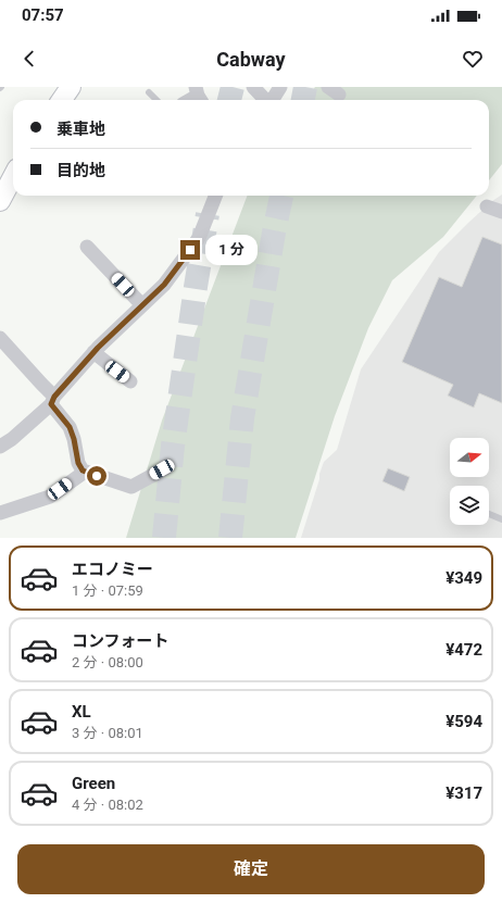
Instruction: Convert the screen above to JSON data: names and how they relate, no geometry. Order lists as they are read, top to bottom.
{
  "north": "right",
  "page": {
    "status": "07:57",
    "header": "Cabway",
    "banner": ["乗車地", "目的地"],
    "bubble": "1 分",
    "list": [
      {
        "name": "エコノミー",
        "note": "1 分 · 07:59",
        "value": "¥349"
      },
      {
        "name": "コンフォート",
        "note": "2 分 · 08:00",
        "value": "¥472"
      },
      {
        "name": "XL",
        "note": "3 分 · 08:01",
        "value": "¥594"
      },
      {
        "name": "Green",
        "note": "4 分 · 08:02",
        "value": "¥317"
      }
    ],
    "buttons": "確定"
  }
}
